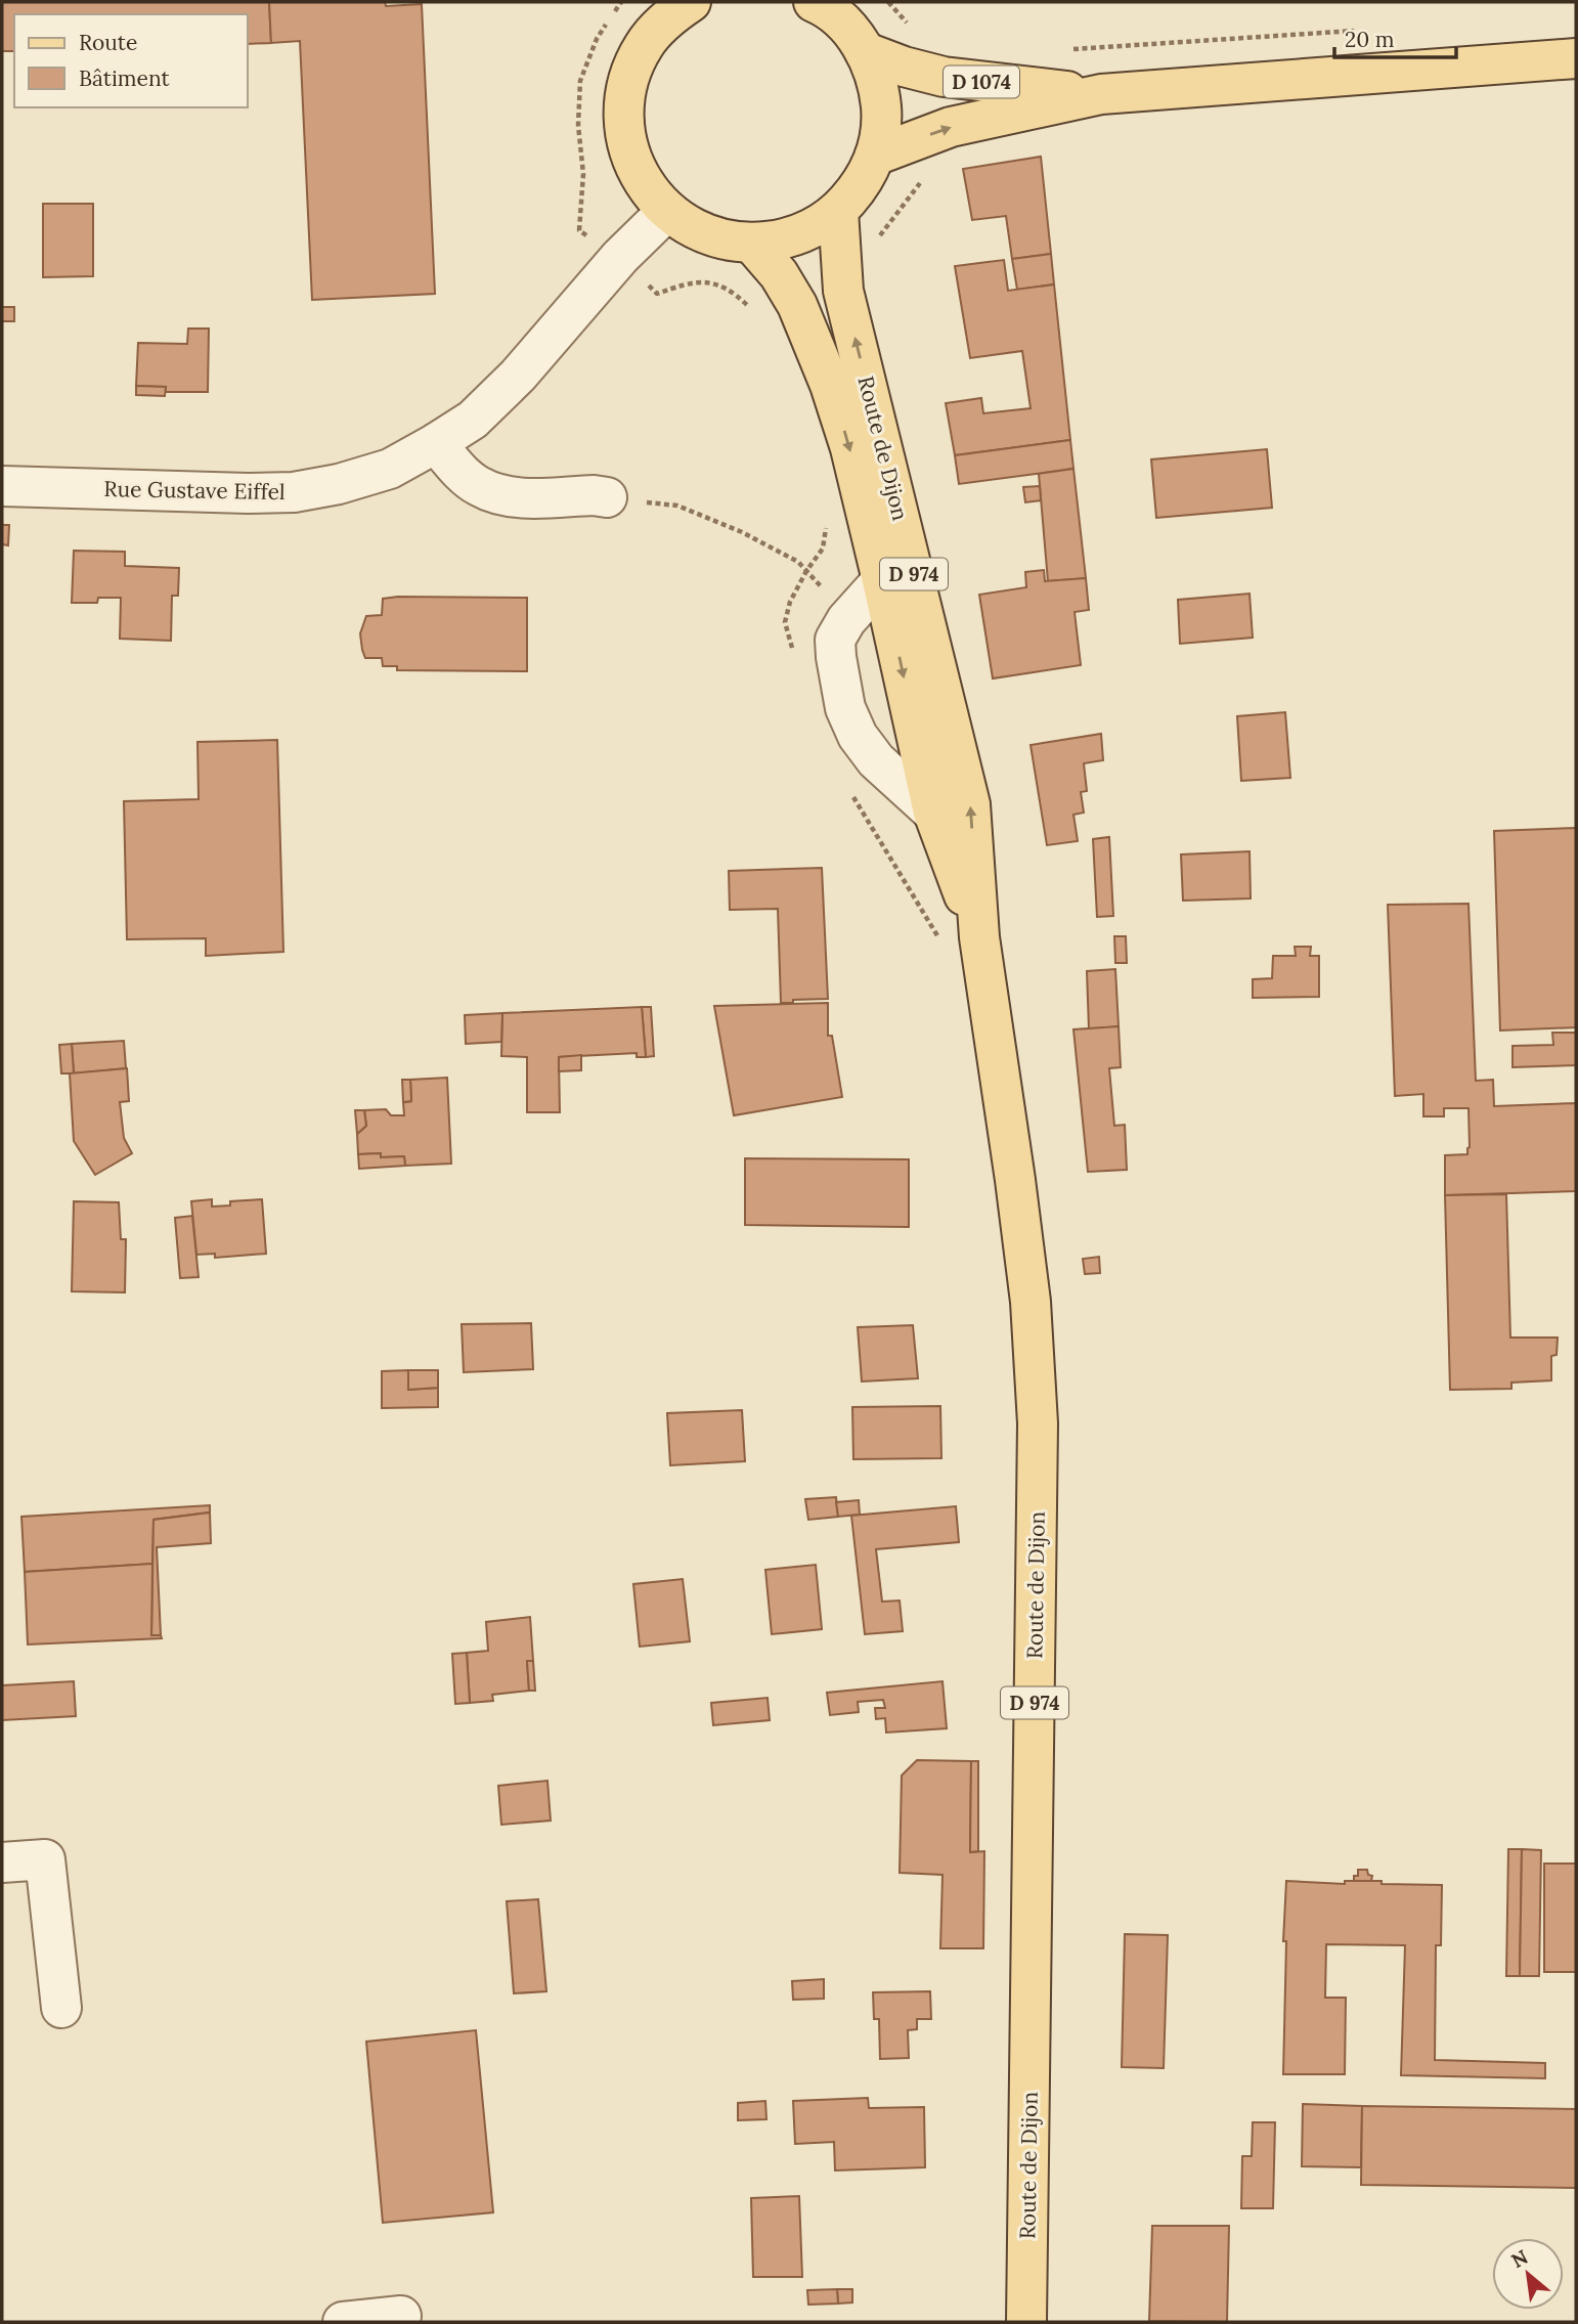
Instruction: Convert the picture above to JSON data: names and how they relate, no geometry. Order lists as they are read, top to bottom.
{
  "streets": {
    "main road": ["D 1074", "Route de Dijon", "D 974"],
    "street": ["Rue Gustave Eiffel"]
  },
  "legend": ["Route", "Bâtiment"],
  "scale_bar": "20 m",
  "north": "top left"
}
